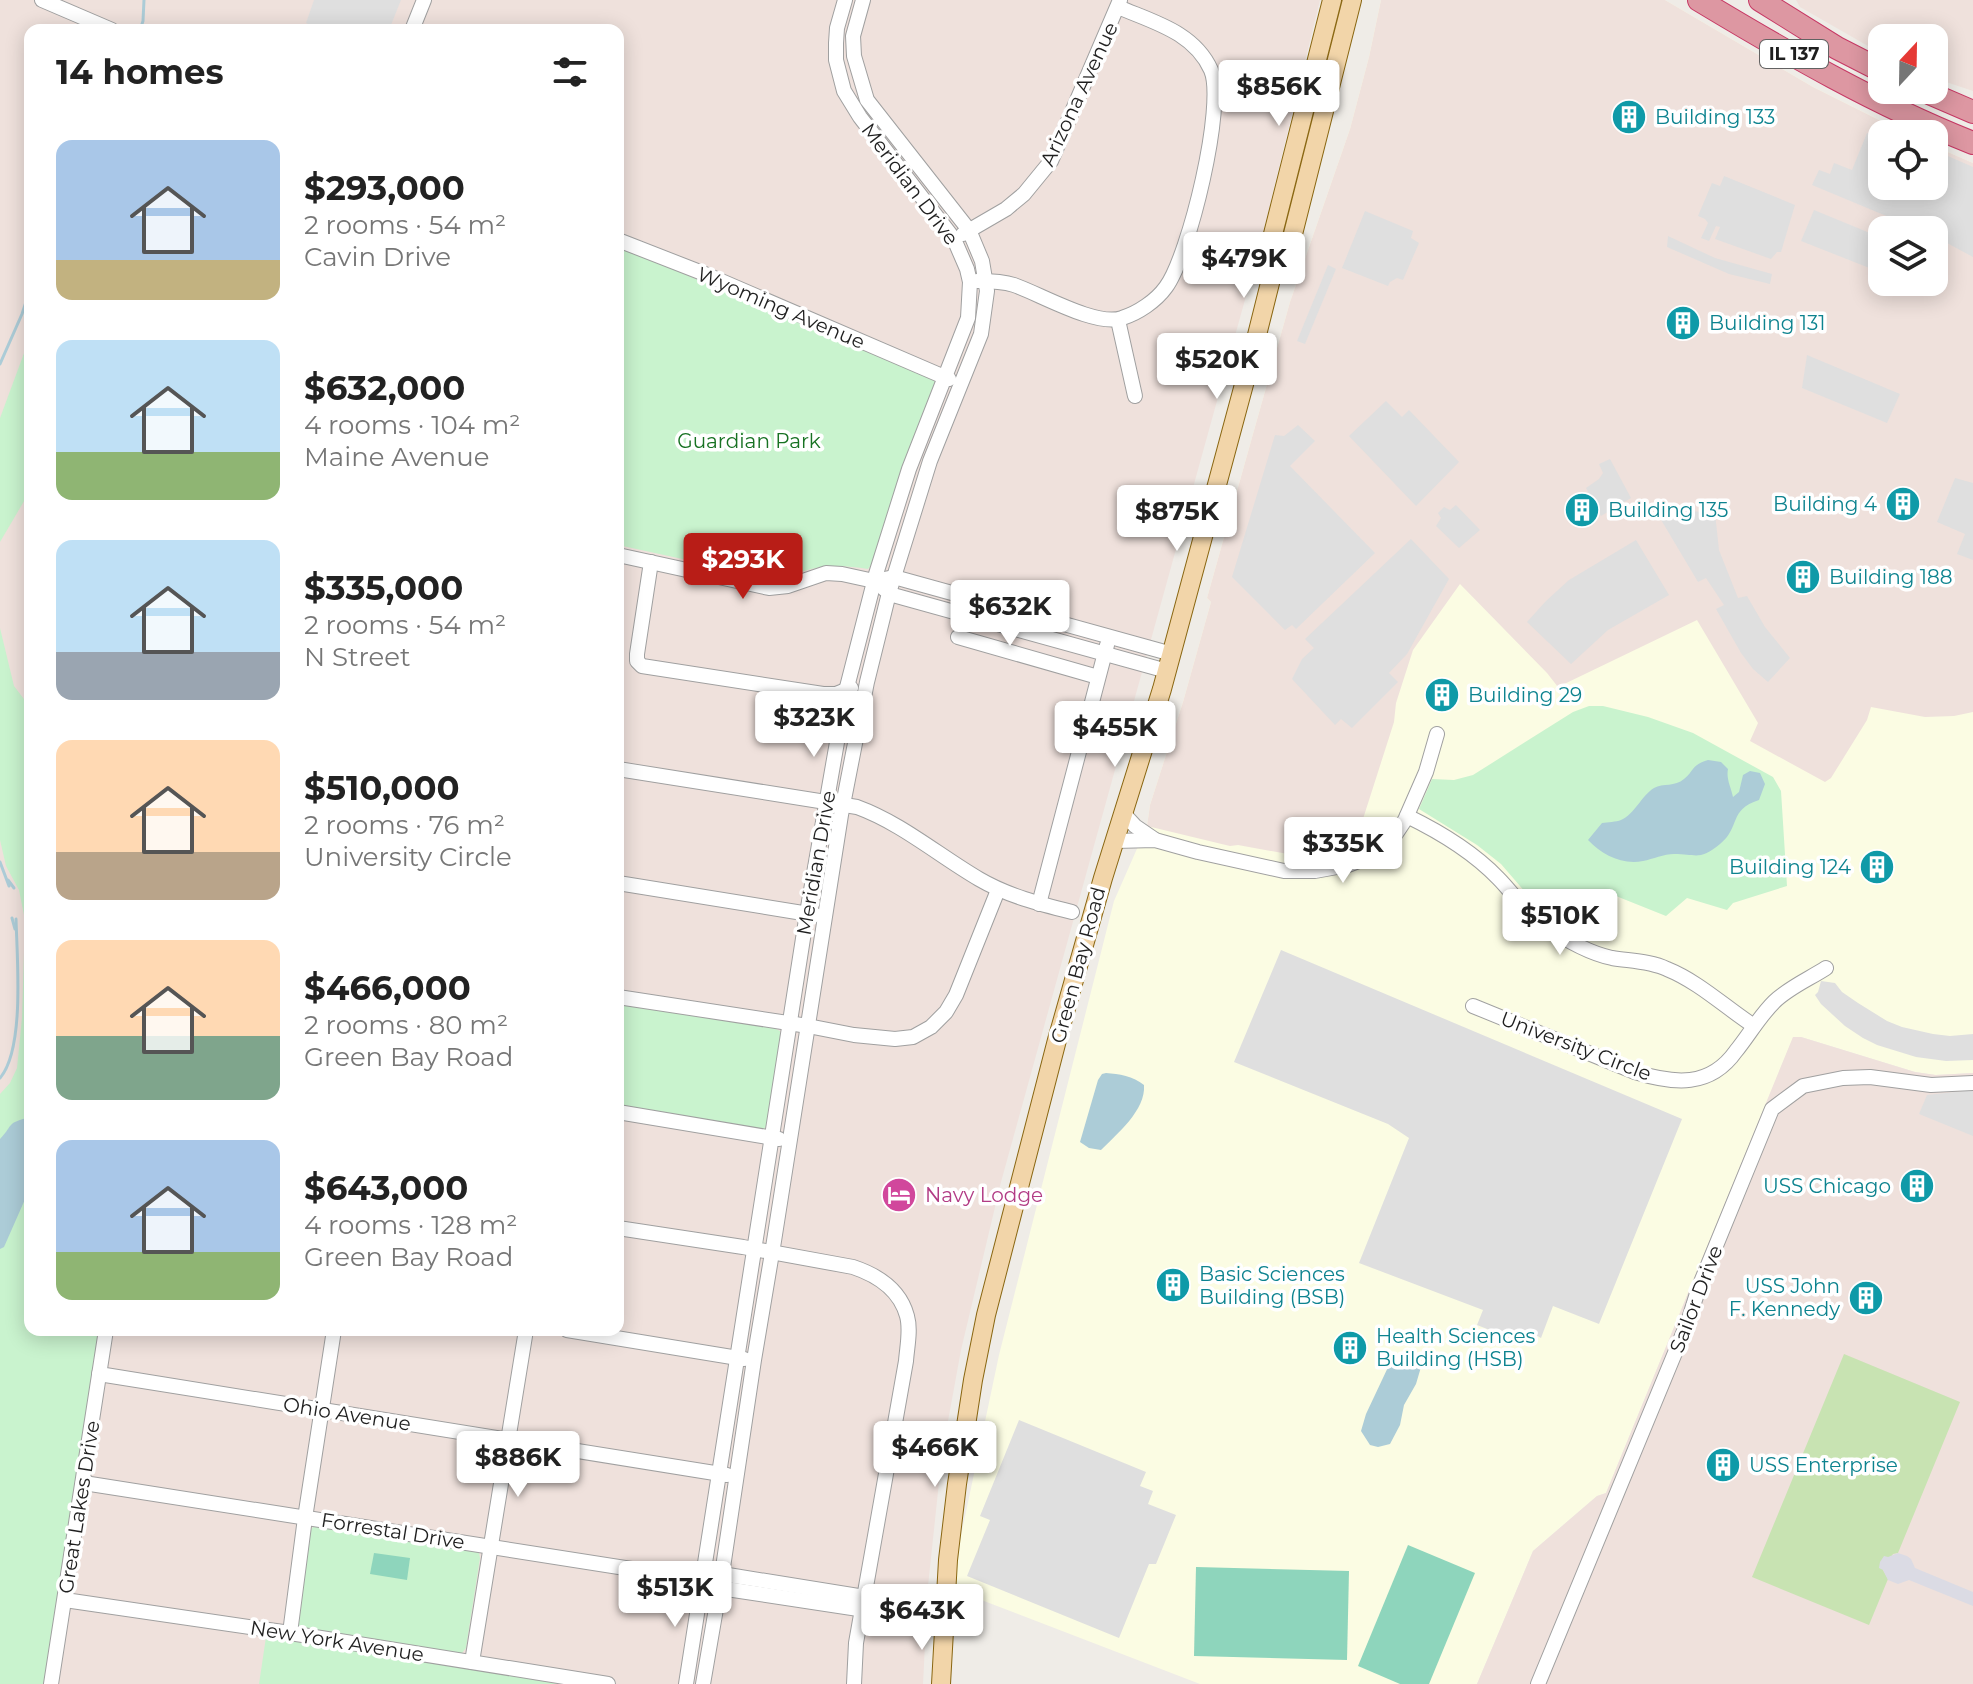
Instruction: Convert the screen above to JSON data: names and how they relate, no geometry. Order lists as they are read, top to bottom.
{
  "streets": {
    "highway": ["IL 137"],
    "main road": ["Green Bay Road"],
    "street": [
      "Arizona Avenue",
      "Meridian Drive",
      "Wyoming Avenue",
      "University Circle",
      "Sailor Drive",
      "Ohio Avenue",
      "Great Lakes Drive",
      "Forrestal Drive",
      "New York Avenue"
    ]
  },
  "crossings": [
    ["Arizona Avenue", "Meridian Drive"],
    ["Meridian Drive", "Wyoming Avenue"],
    ["Meridian Drive", "Ohio Avenue"],
    ["Meridian Drive", "Forrestal Drive"],
    ["Green Bay Road", "Forrestal Drive"],
    ["Ohio Avenue", "Great Lakes Drive"],
    ["Great Lakes Drive", "Forrestal Drive"],
    ["Great Lakes Drive", "New York Avenue"]
  ],
  "parks": ["Guardian Park"],
  "places": {
    "building": [
      "Building 133",
      "Building 131",
      "Building 4",
      "Building 135",
      "Building 188",
      "Building 29",
      "Building 124",
      "USS Chicago",
      "Basic Sciences Building (BSB)",
      "USS John F. Kennedy",
      "Health Sciences Building (HSB)",
      "USS Enterprise"
    ],
    "hotel": ["Navy Lodge"]
  },
  "north": "top",
  "page": {
    "heading": "14 homes",
    "price": [
      "$856K",
      "$479K",
      "$520K",
      "$875K",
      "$293K",
      "$632K",
      "$323K",
      "$455K",
      "$335K",
      "$510K",
      "$466K",
      "$886K",
      "$513K",
      "$643K"
    ],
    "list": [
      {
        "name": "$293,000",
        "note": "2 rooms · 54 m² · Cavin Drive"
      },
      {
        "name": "$632,000",
        "note": "4 rooms · 104 m² · Maine Avenue"
      },
      {
        "name": "$335,000",
        "note": "2 rooms · 54 m² · N Street"
      },
      {
        "name": "$510,000",
        "note": "2 rooms · 76 m² · University Circle"
      },
      {
        "name": "$466,000",
        "note": "2 rooms · 80 m² · Green Bay Road"
      },
      {
        "name": "$643,000",
        "note": "4 rooms · 128 m² · Green Bay Road"
      }
    ]
  }
}
